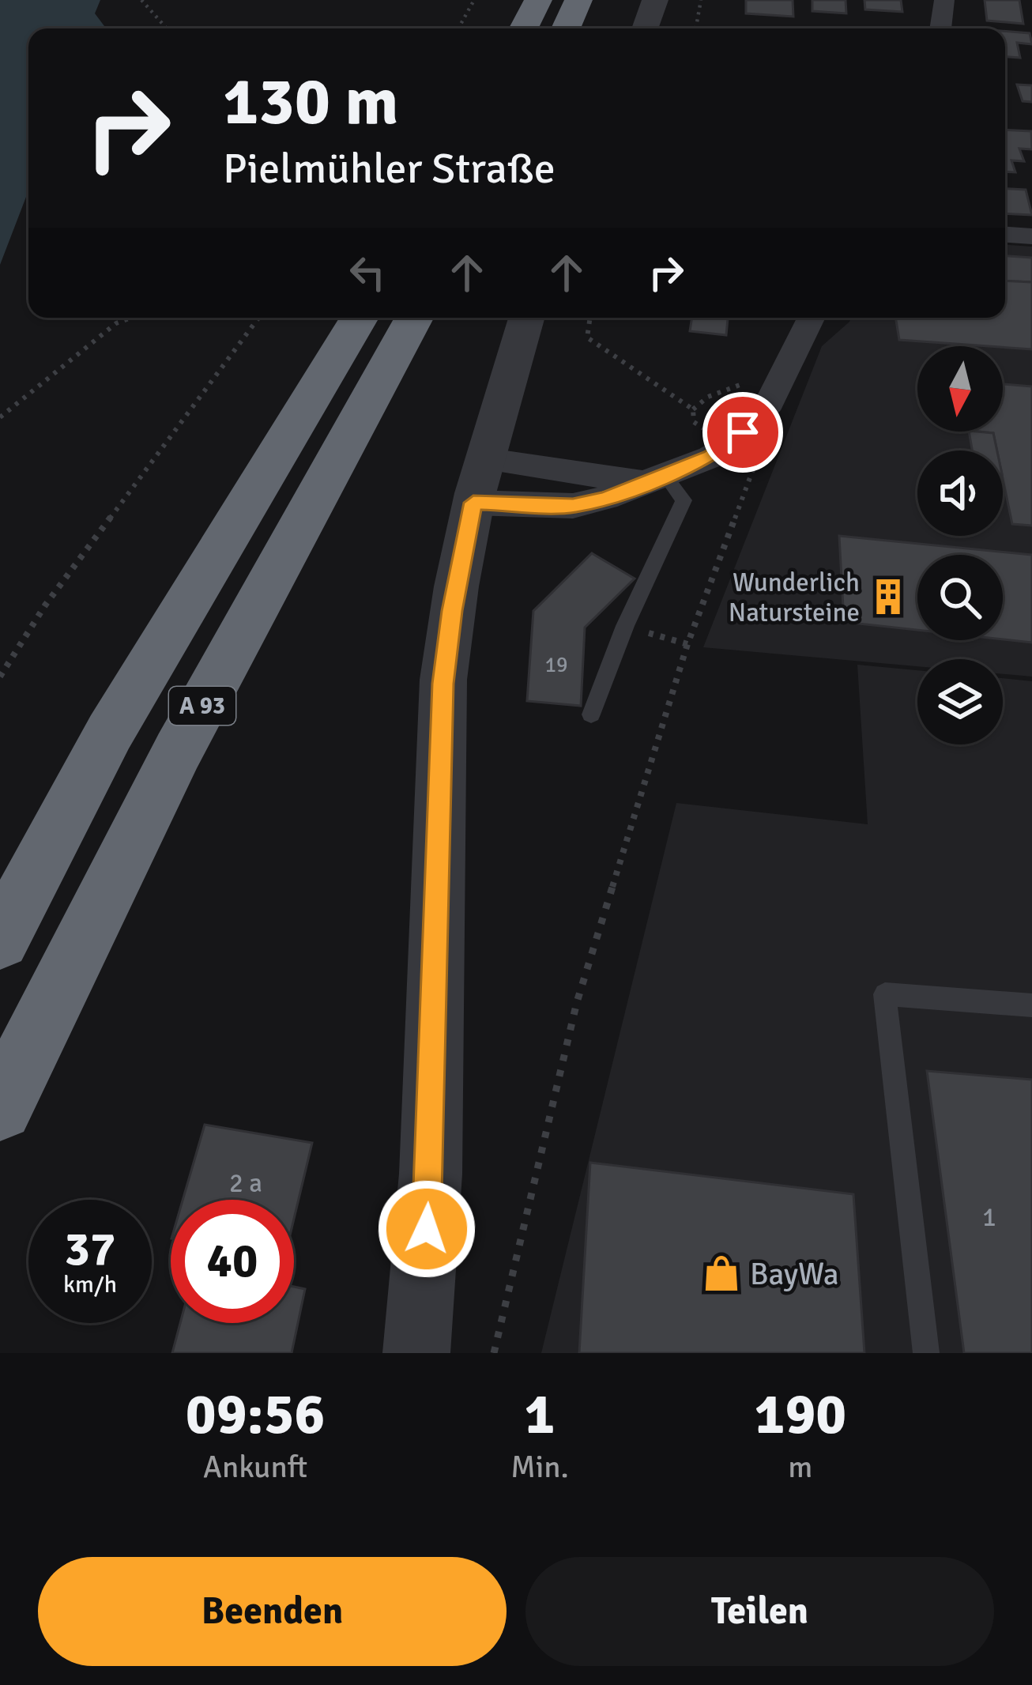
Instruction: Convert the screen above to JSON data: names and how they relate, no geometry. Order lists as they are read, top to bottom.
{
  "streets": {
    "highway": ["A 93"]
  },
  "places": {
    "building": ["Wunderlich Natursteine"],
    "shop": ["BayWa"]
  },
  "house_numbers": ["19", "2 a", "1"],
  "north": "bottom",
  "page": {
    "turn": ["130 m", "Pielmühler Straße"],
    "speed": "37 km/h",
    "limit": "40",
    "eta": [
      "09:56",
      "Ankunft",
      "1",
      "Min.",
      "190",
      "m"
    ],
    "buttons": ["Beenden", "Teilen"]
  }
}
